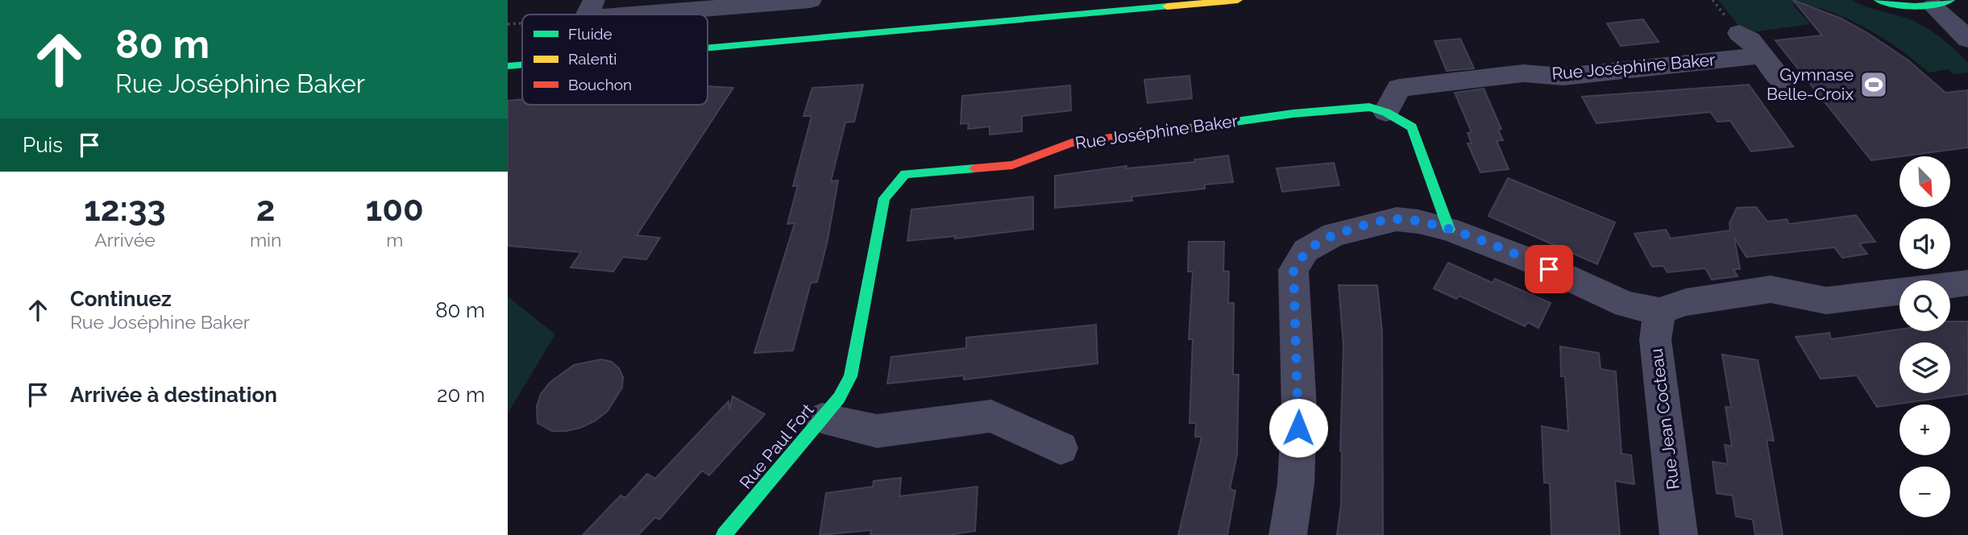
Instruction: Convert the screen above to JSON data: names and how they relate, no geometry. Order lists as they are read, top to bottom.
{
  "streets": {
    "street": ["Rue Joséphine Baker", "Rue Jean Cocteau", "Rue Paul Fort"]
  },
  "crossings": [
    ["Rue Joséphine Baker", "Rue Paul Fort"]
  ],
  "places": {
    "sports": ["Gymnase Belle-Croix"]
  },
  "legend": ["Fluide", "Ralenti", "Bouchon"],
  "north": "bottom right",
  "page": {
    "turn": ["80 m", "Rue Joséphine Baker"],
    "then": "Puis",
    "map_buttons": ["+", "−"],
    "eta": [
      "12:33",
      "Arrivée",
      "2",
      "min",
      "100",
      "m"
    ],
    "list": [
      {
        "name": "Continuez",
        "note": "Rue Joséphine Baker",
        "value": "80 m"
      },
      {
        "name": "Arrivée à destination",
        "value": "20 m"
      }
    ]
  }
}
